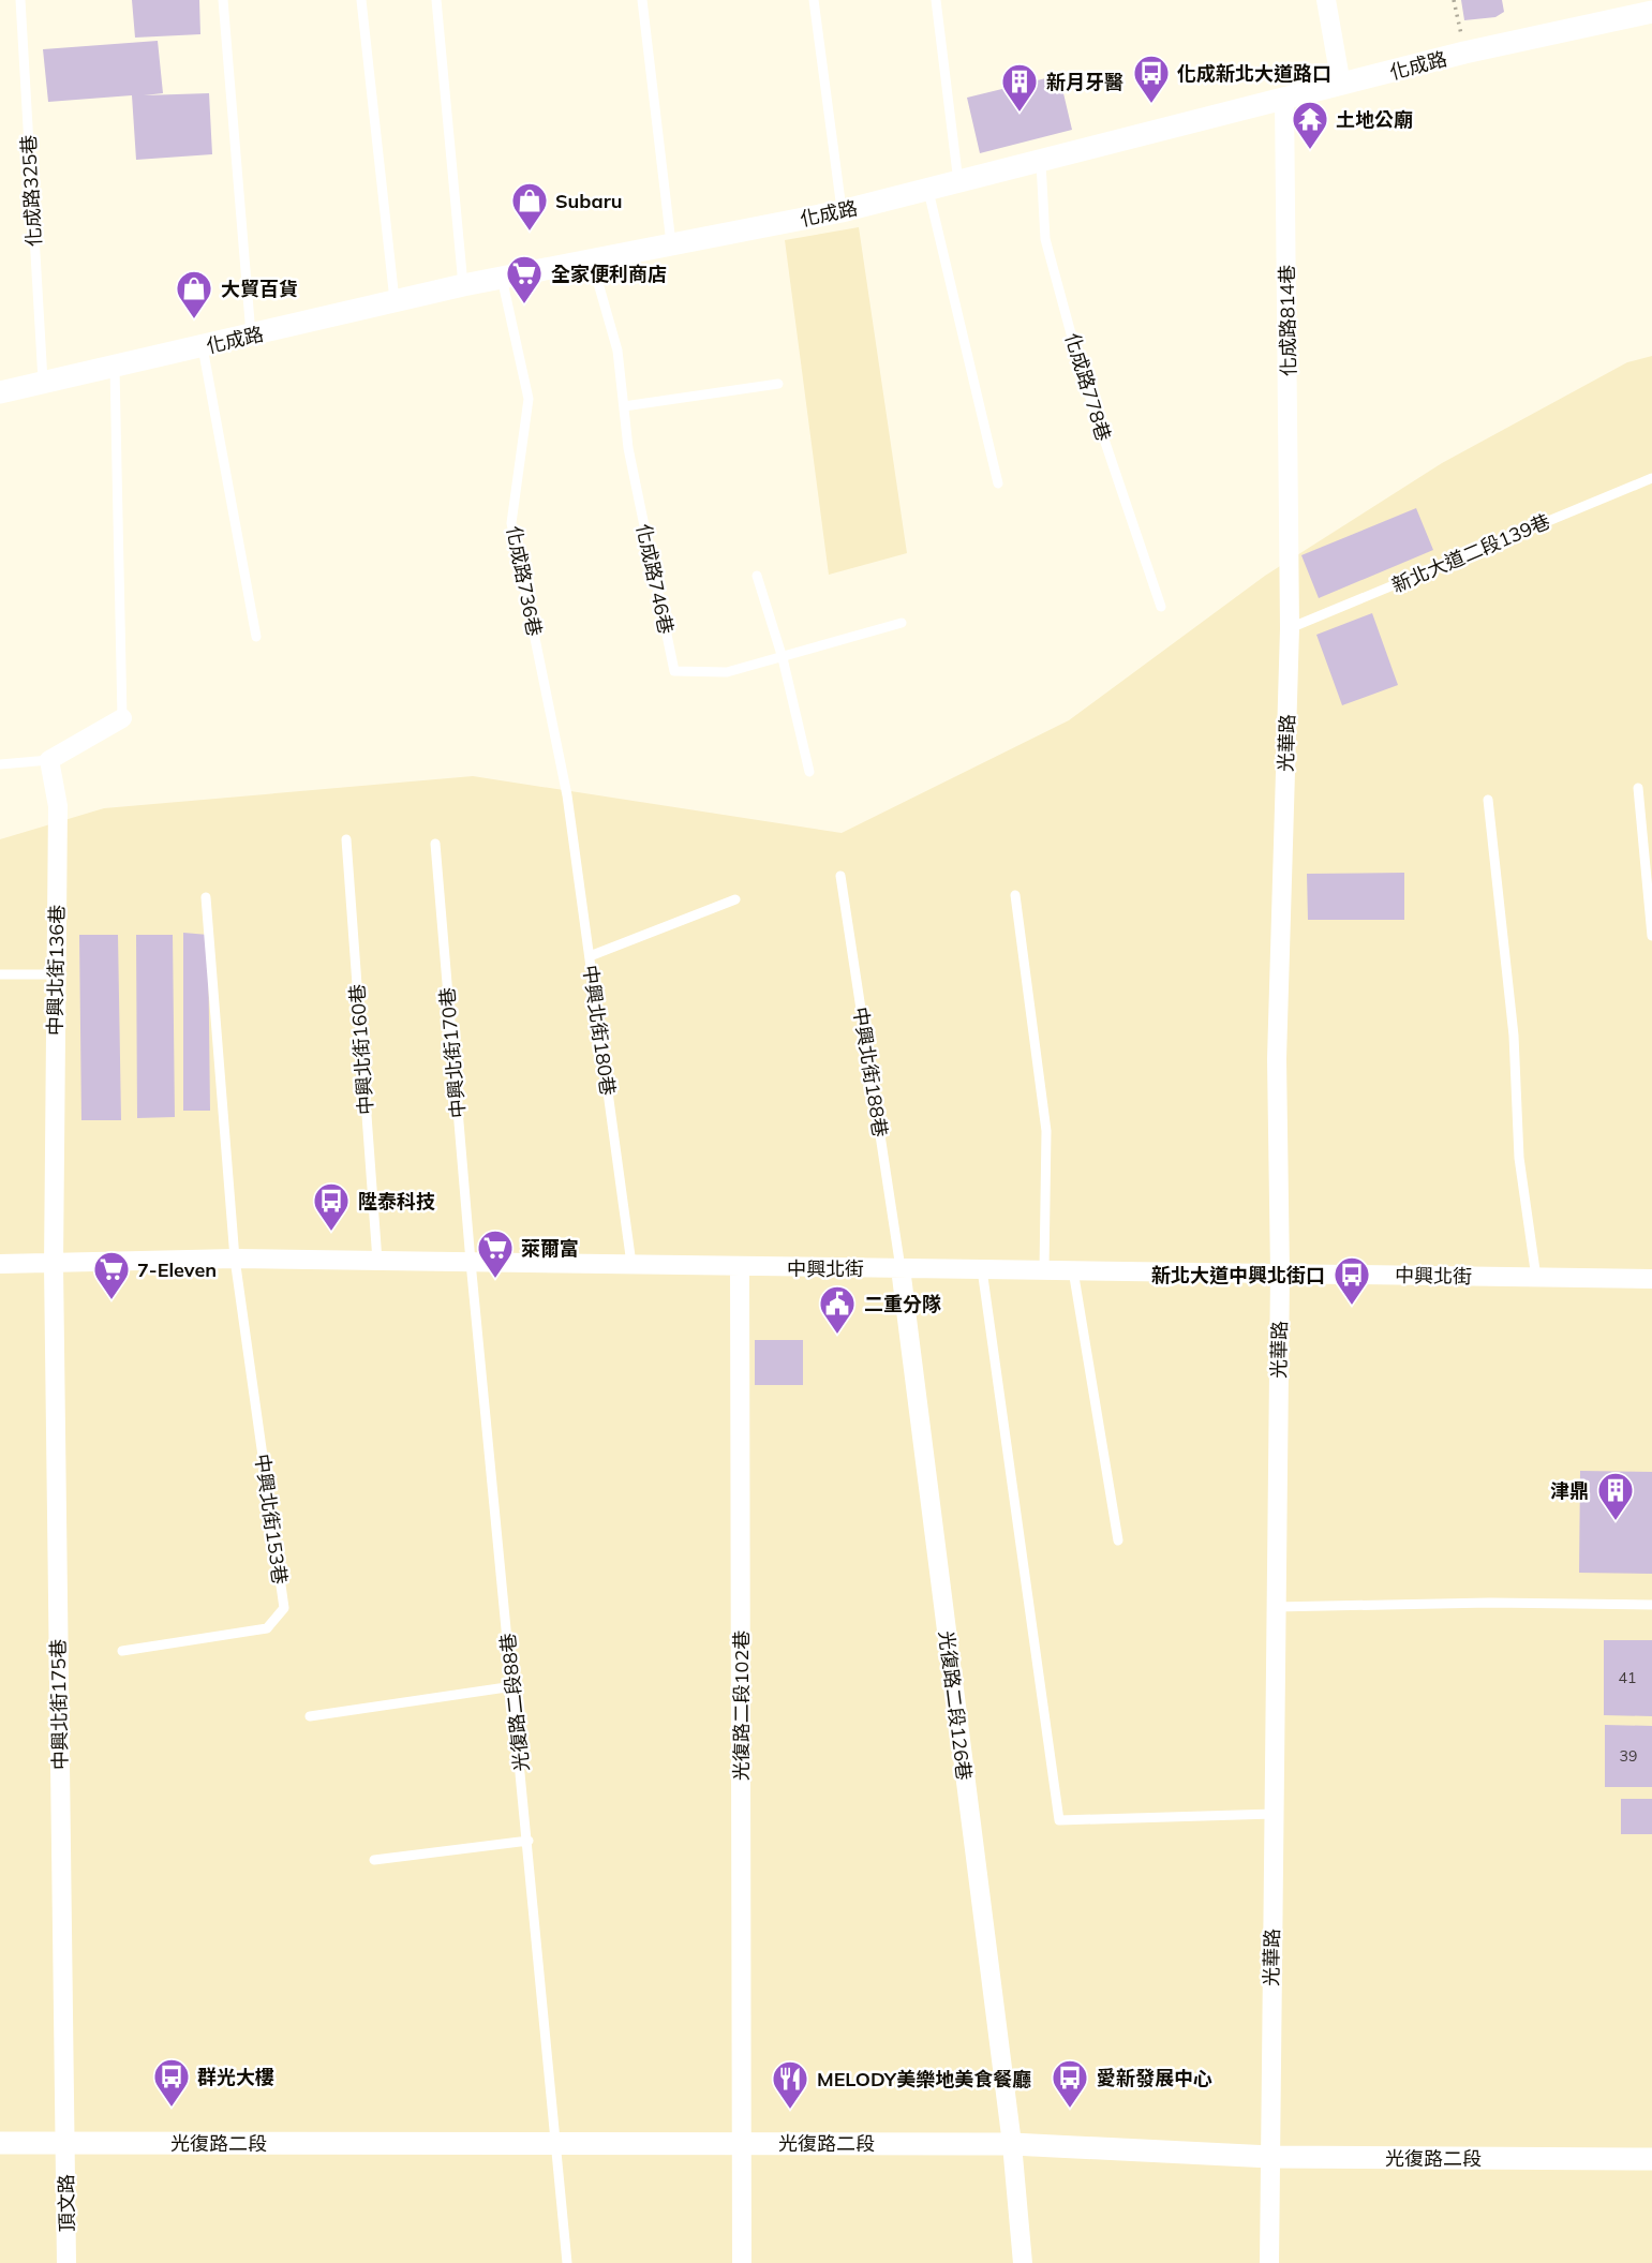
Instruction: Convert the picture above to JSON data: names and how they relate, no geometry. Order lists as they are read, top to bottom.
{
  "streets": {
    "street": [
      "化成路",
      "化成路814巷",
      "光華路",
      "中興北街136巷",
      "中興北街",
      "中興北街175巷",
      "光復路二段102巷",
      "光復路二段126巷",
      "光復路二段",
      "頂文路"
    ],
    "lane": [
      "化成路325巷",
      "化成路778巷",
      "新北大道二段139巷",
      "化成路746巷",
      "化成路736巷",
      "中興北街180巷",
      "中興北街160巷",
      "中興北街170巷",
      "中興北街188巷",
      "中興北街153巷",
      "光復路二段88巷"
    ]
  },
  "crossings": [
    ["化成路", "化成路325巷"],
    ["化成路", "化成路814巷"],
    ["化成路", "化成路778巷"],
    ["化成路", "化成路746巷"],
    ["化成路", "化成路736巷"],
    ["化成路814巷", "光華路"],
    ["新北大道二段139巷", "光華路"],
    ["化成路736巷", "中興北街180巷"],
    ["光華路", "中興北街"],
    ["光華路", "光復路二段"],
    ["中興北街136巷", "中興北街"],
    ["中興北街136巷", "中興北街175巷"],
    ["中興北街180巷", "中興北街"],
    ["中興北街160巷", "中興北街"],
    ["中興北街170巷", "中興北街"],
    ["中興北街170巷", "光復路二段88巷"],
    ["中興北街188巷", "中興北街"],
    ["中興北街188巷", "光復路二段126巷"],
    ["中興北街", "中興北街153巷"],
    ["中興北街", "光復路二段88巷"],
    ["中興北街", "中興北街175巷"],
    ["中興北街", "光復路二段102巷"],
    ["中興北街", "光復路二段126巷"],
    ["光復路二段88巷", "光復路二段"],
    ["中興北街175巷", "光復路二段"],
    ["中興北街175巷", "頂文路"],
    ["光復路二段102巷", "光復路二段"],
    ["光復路二段126巷", "光復路二段"],
    ["光復路二段", "頂文路"]
  ],
  "places": {
    "bus stop": [
      "化成新北大道路口",
      "陞泰科技",
      "新北大道中興北街口",
      "群光大樓",
      "愛新發展中心"
    ],
    "building": ["新月牙醫", "津鼎"],
    "temple": ["土地公廟"],
    "shop": ["Subaru", "大貿百貨"],
    "supermarket": ["全家便利商店", "萊爾富", "7-Eleven"],
    "public building": ["二重分隊"],
    "restaurant": ["MELODY美樂地美食餐廳"]
  },
  "house_numbers": ["41", "39"]
}
